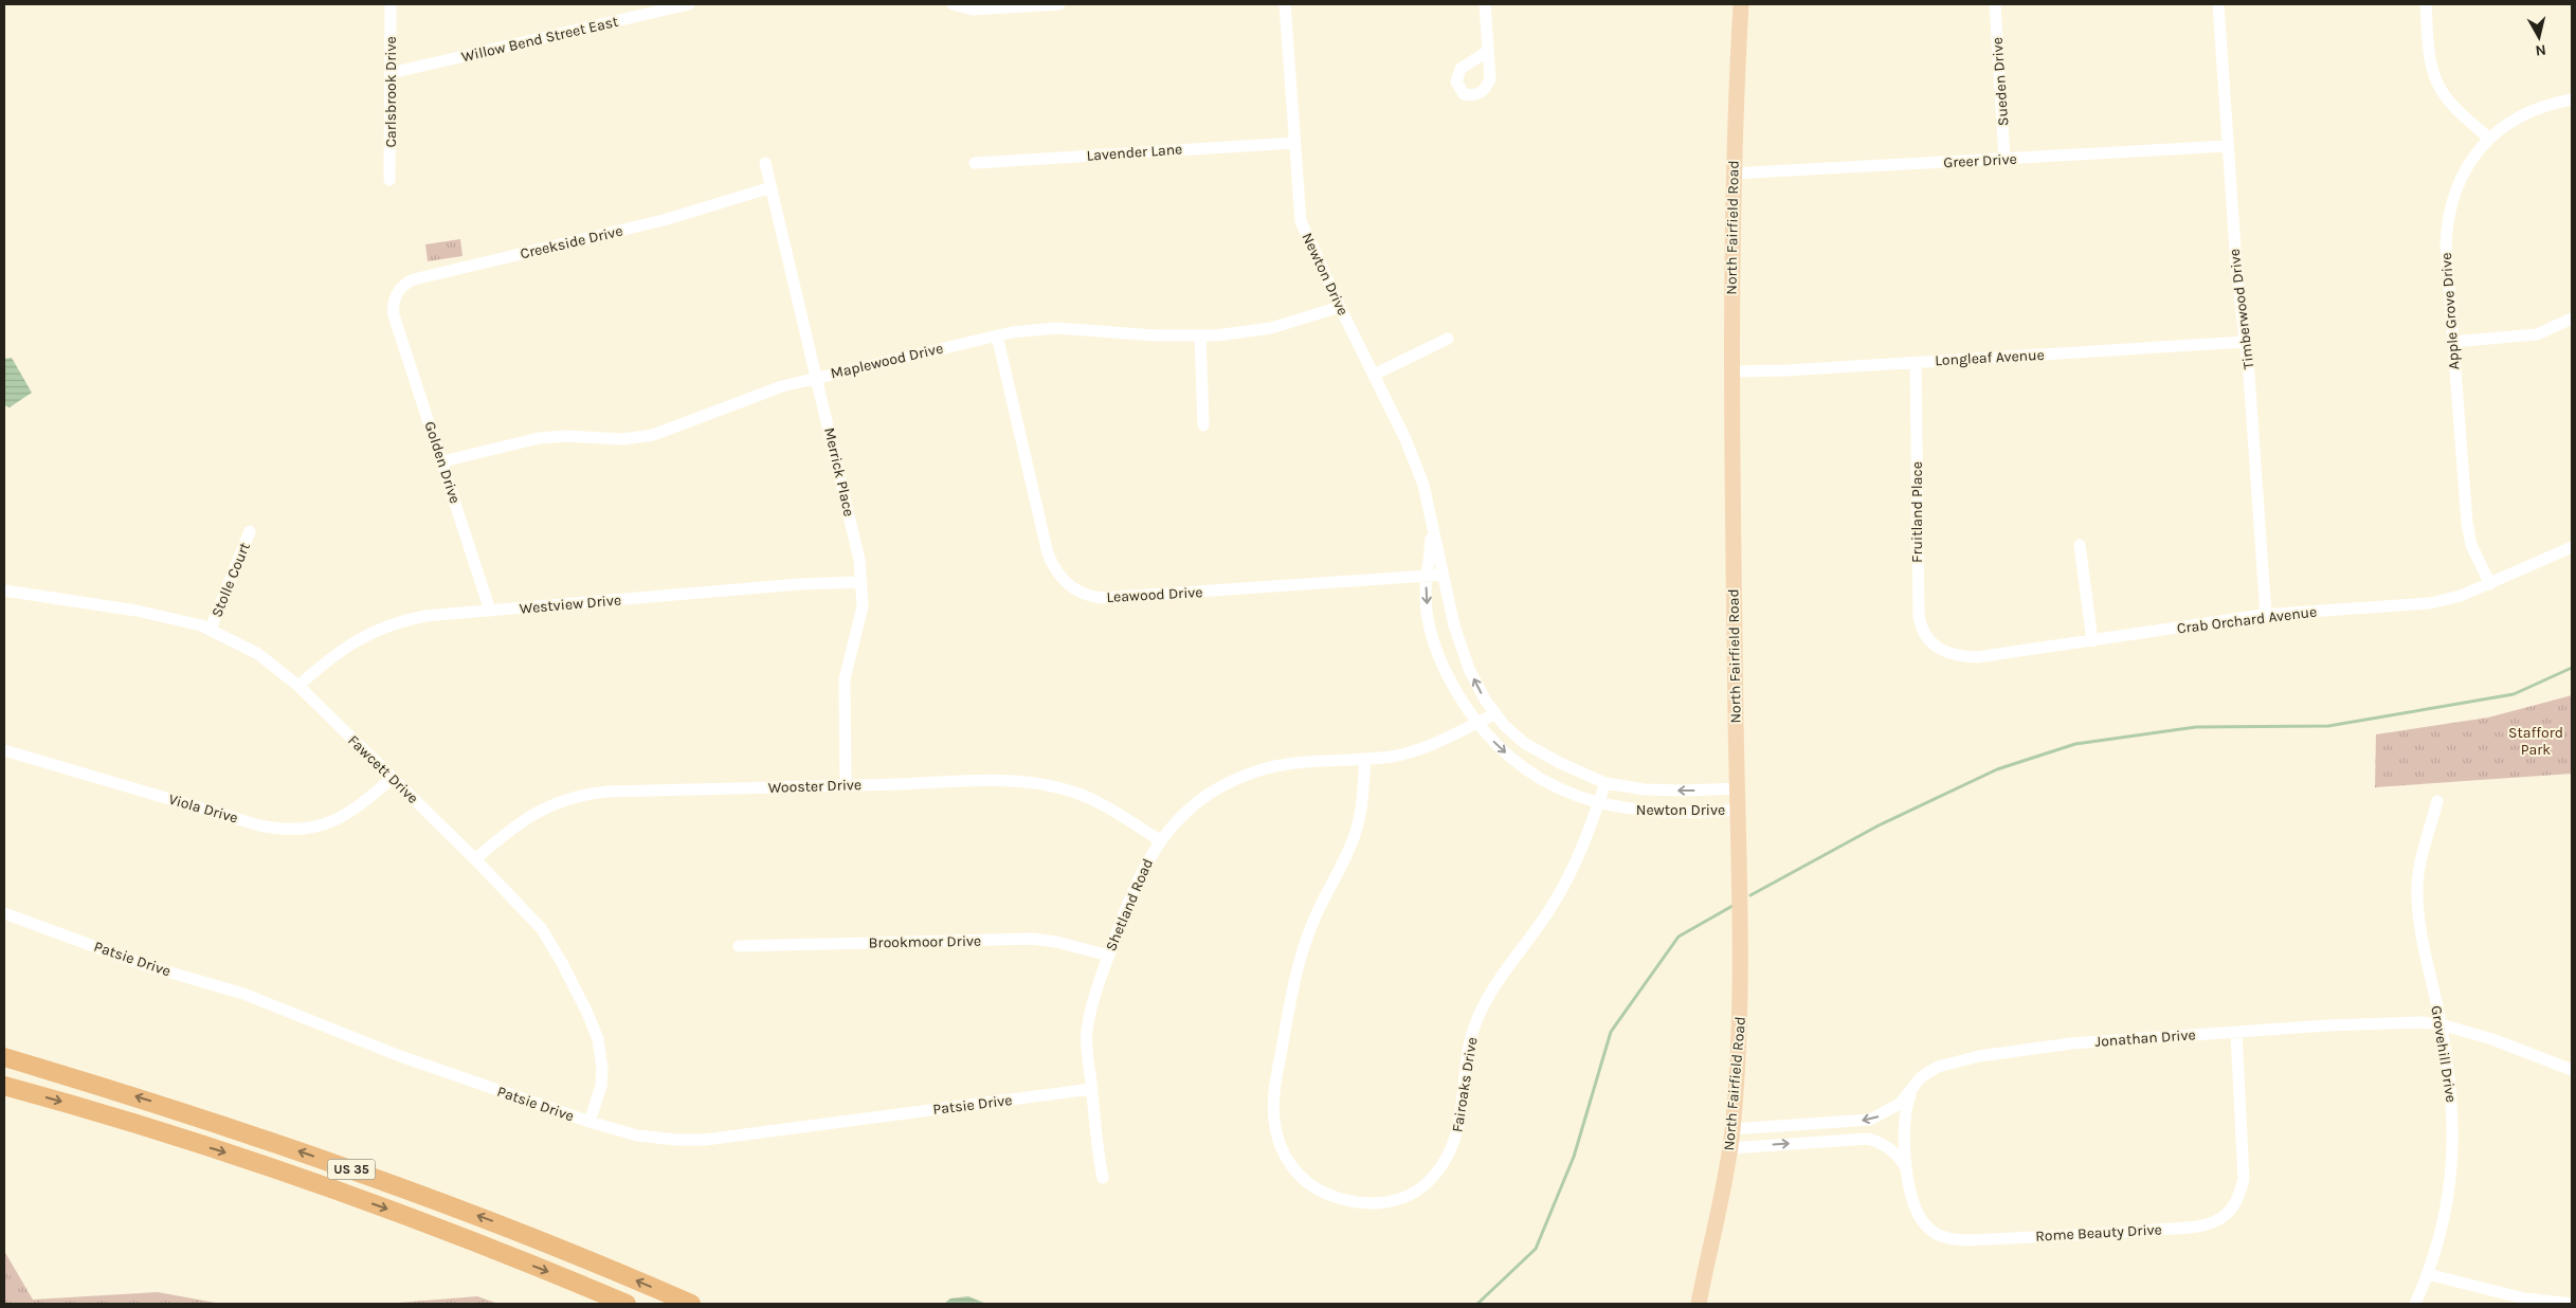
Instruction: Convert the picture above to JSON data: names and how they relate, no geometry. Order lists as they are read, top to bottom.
{
  "streets": {
    "highway": ["US 35"],
    "main road": ["North Fairfield Road"],
    "street": [
      "Willow Bend Street East",
      "Sueden Drive",
      "Carlsbrook Drive",
      "Lavender Lane",
      "Greer Drive",
      "Creekside Drive",
      "Newton Drive",
      "Timberwood Drive",
      "Apple Grove Drive",
      "Longleaf Avenue",
      "Maplewood Drive",
      "Golden Drive",
      "Merrick Place",
      "Fruitland Place",
      "Stolle Court",
      "Leawood Drive",
      "Westview Drive",
      "Crab Orchard Avenue",
      "Fawcett Drive",
      "Wooster Drive",
      "Viola Drive",
      "Shetland Road",
      "Brookmoor Drive",
      "Patsie Drive",
      "Jonathan Drive",
      "Grovehill Drive",
      "Fairoaks Drive",
      "Rome Beauty Drive"
    ]
  },
  "crossings": [
    ["Willow Bend Street East", "Carlsbrook Drive"],
    ["Sueden Drive", "Greer Drive"],
    ["Lavender Lane", "Newton Drive"],
    ["Greer Drive", "North Fairfield Road"],
    ["Greer Drive", "Timberwood Drive"],
    ["North Fairfield Road", "Newton Drive"],
    ["North Fairfield Road", "Longleaf Avenue"],
    ["North Fairfield Road", "Jonathan Drive"],
    ["Creekside Drive", "Golden Drive"],
    ["Creekside Drive", "Merrick Place"],
    ["Newton Drive", "Maplewood Drive"],
    ["Newton Drive", "Leawood Drive"],
    ["Newton Drive", "Shetland Road"],
    ["Newton Drive", "Fairoaks Drive"],
    ["Timberwood Drive", "Longleaf Avenue"],
    ["Timberwood Drive", "Crab Orchard Avenue"],
    ["Apple Grove Drive", "Crab Orchard Avenue"],
    ["Longleaf Avenue", "Fruitland Place"],
    ["Maplewood Drive", "Golden Drive"],
    ["Maplewood Drive", "Merrick Place"],
    ["Maplewood Drive", "Leawood Drive"],
    ["Golden Drive", "Westview Drive"],
    ["Merrick Place", "Westview Drive"],
    ["Merrick Place", "Wooster Drive"],
    ["Fruitland Place", "Crab Orchard Avenue"],
    ["Stolle Court", "Fawcett Drive"],
    ["Westview Drive", "Fawcett Drive"],
    ["Fawcett Drive", "Wooster Drive"],
    ["Fawcett Drive", "Viola Drive"],
    ["Fawcett Drive", "Patsie Drive"],
    ["Wooster Drive", "Shetland Road"],
    ["Shetland Road", "Brookmoor Drive"],
    ["Shetland Road", "Patsie Drive"],
    ["Shetland Road", "Fairoaks Drive"],
    ["Jonathan Drive", "Grovehill Drive"],
    ["Jonathan Drive", "Rome Beauty Drive"]
  ],
  "parks": ["Stafford Park"],
  "north": "bottom"
}
